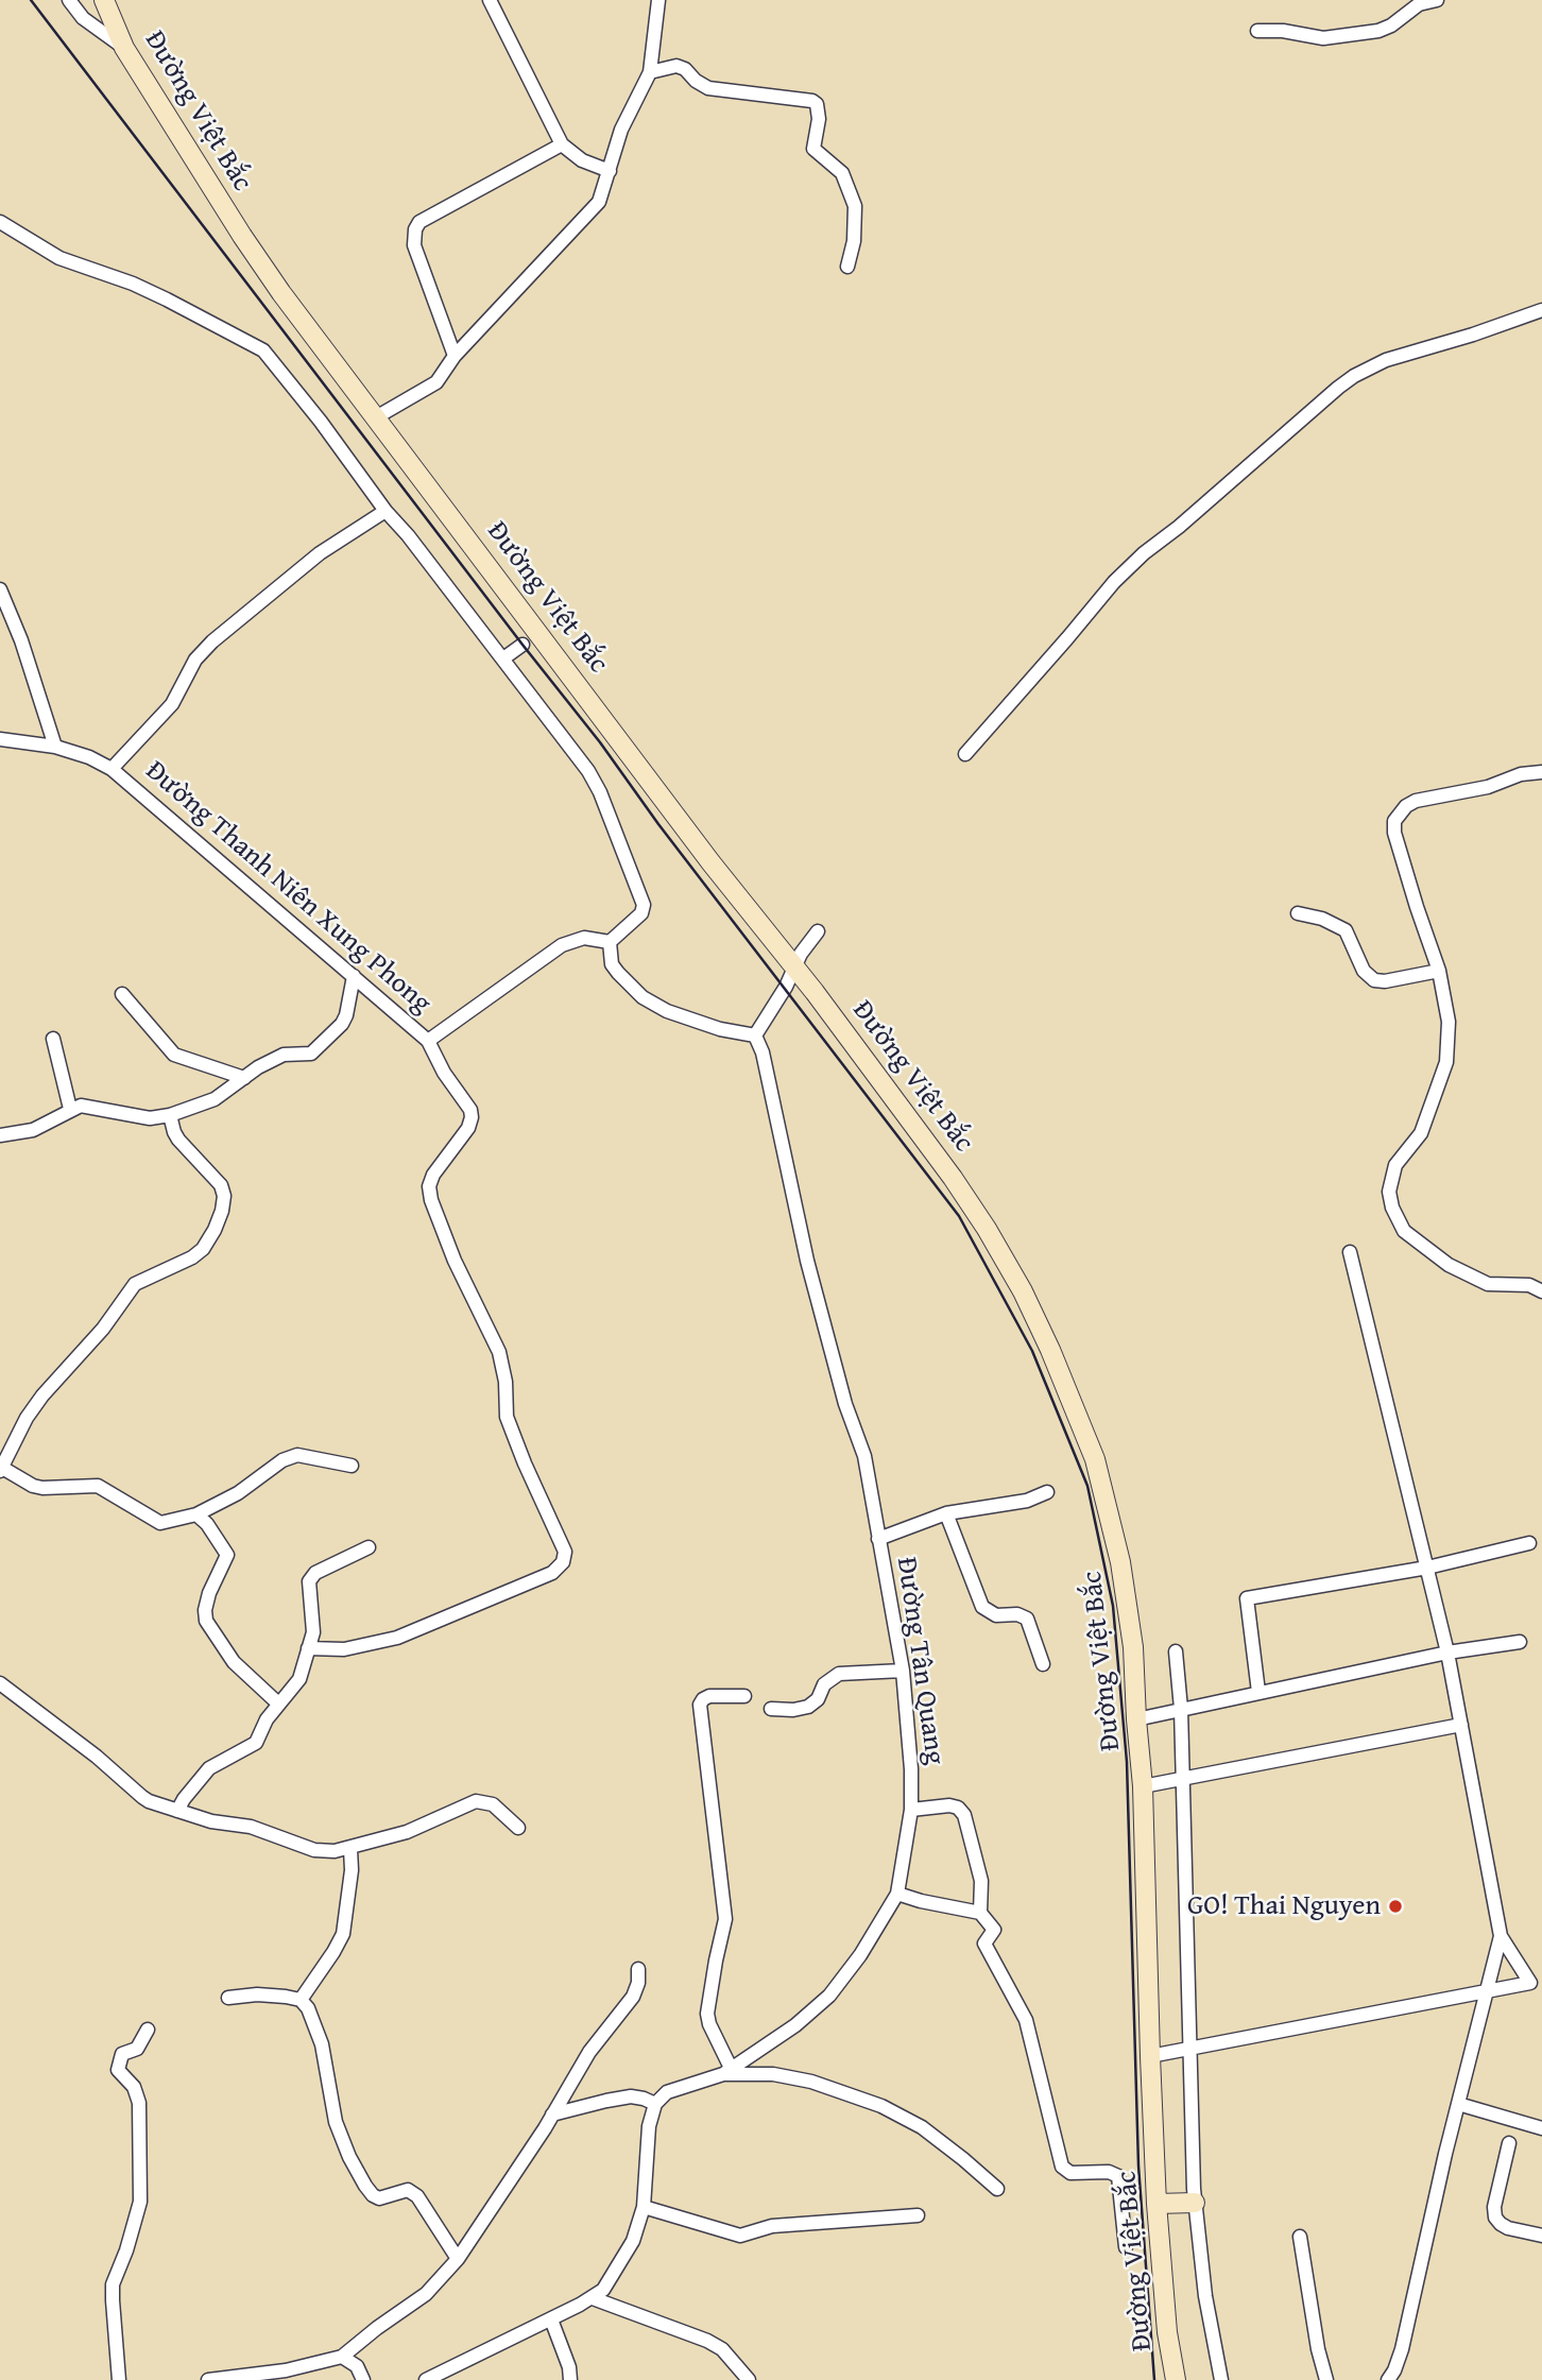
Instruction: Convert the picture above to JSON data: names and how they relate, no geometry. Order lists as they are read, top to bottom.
{
  "streets": {
    "main road": ["Đường Việt Bắc"],
    "street": ["Đường Thanh Niên Xung Phong", "Đường Tân Quang"]
  },
  "places": ["GO! Thai Nguyen"]
}
